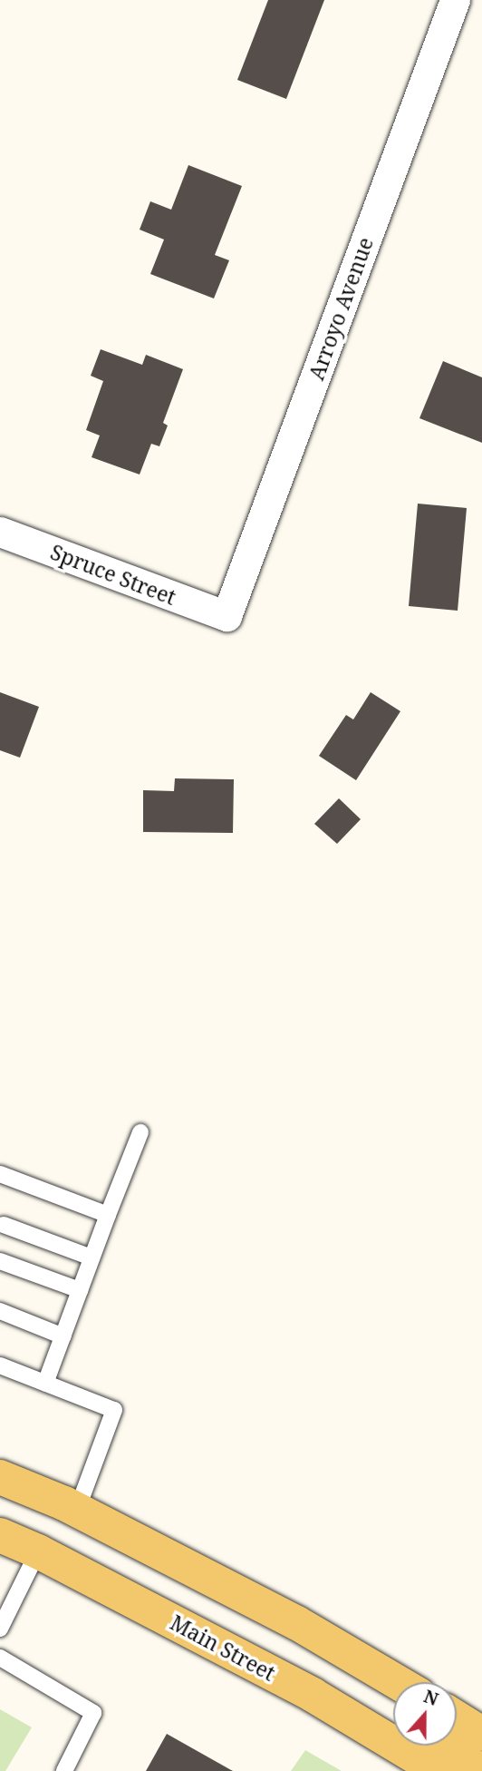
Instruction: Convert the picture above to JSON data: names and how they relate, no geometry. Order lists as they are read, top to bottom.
{
  "streets": {
    "main road": ["Main Street"],
    "street": ["Arroyo Avenue", "Spruce Street"]
  },
  "crossings": [
    ["Arroyo Avenue", "Spruce Street"]
  ],
  "north": "top"
}
